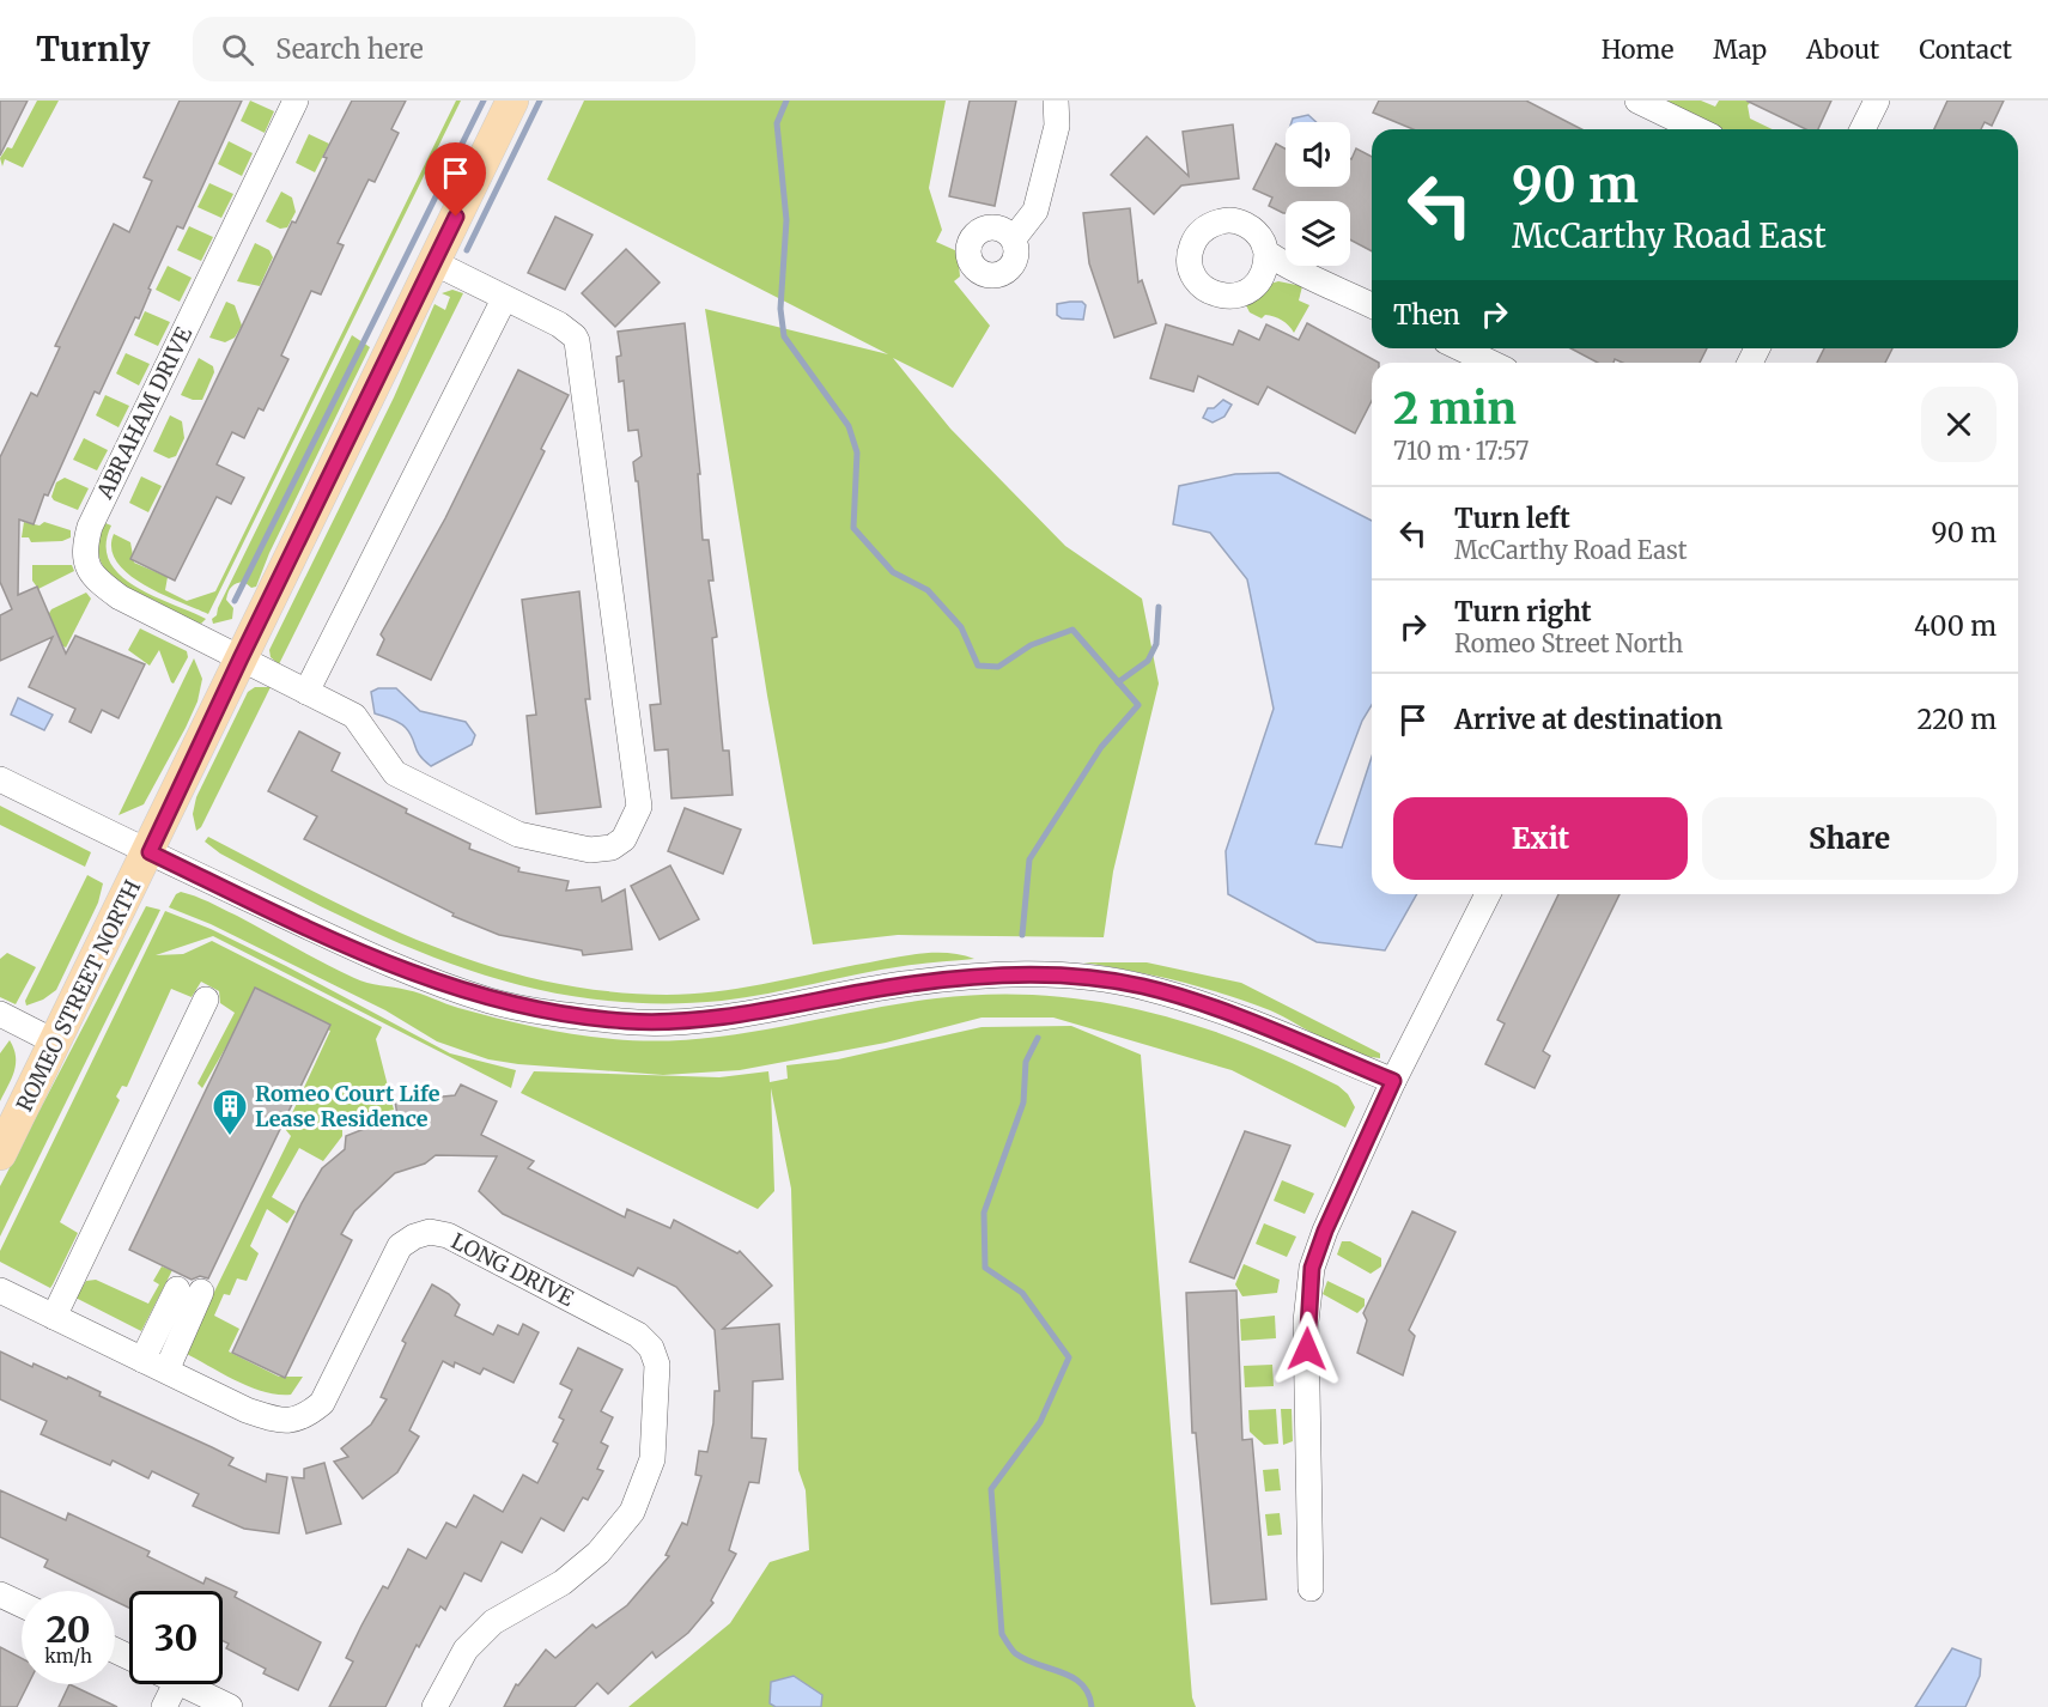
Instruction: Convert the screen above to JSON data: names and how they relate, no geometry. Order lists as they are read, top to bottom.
{
  "streets": {
    "main road": ["ROMEO STREET NORTH"],
    "street": ["ABRAHAM DRIVE", "LONG DRIVE"]
  },
  "crossings": [
    ["ABRAHAM DRIVE", "ROMEO STREET NORTH"]
  ],
  "places": {
    "building": ["Romeo Court Life Lease Residence"]
  },
  "page": {
    "header": "Turnly",
    "search": "Search here",
    "nav": [
      "Home",
      "Map",
      "About",
      "Contact"
    ],
    "turn": ["90 m", "McCarthy Road East"],
    "then": "Then",
    "heading": ["2 min", "710 m · 17:57"],
    "list": [
      {
        "name": "Turn left",
        "note": "McCarthy Road East",
        "value": "90 m"
      },
      {
        "name": "Turn right",
        "note": "Romeo Street North",
        "value": "400 m"
      },
      {
        "name": "Arrive at destination",
        "value": "220 m"
      }
    ],
    "buttons": ["Exit", "Share"],
    "speed": "20 km/h",
    "limit": "30"
  }
}
